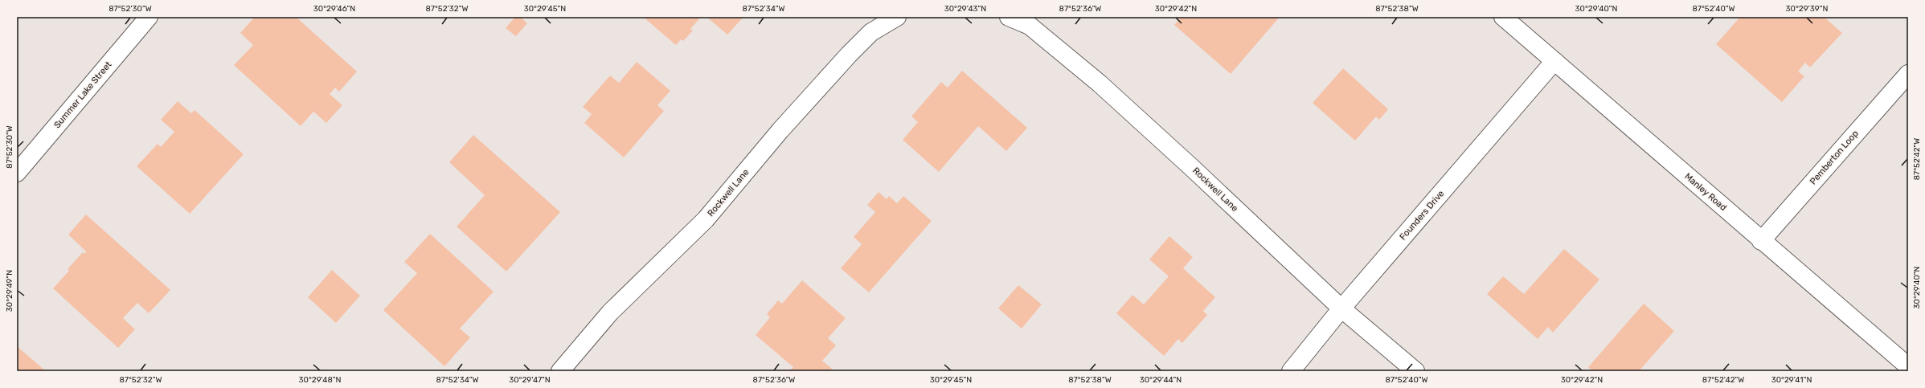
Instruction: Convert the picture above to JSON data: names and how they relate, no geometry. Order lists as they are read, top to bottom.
{
  "streets": {
    "street": [
      "Summer Lake Street",
      "Pemberton Loop",
      "Rockwell Lane",
      "Manley Road",
      "Founders Drive"
    ]
  },
  "crossings": [
    ["Pemberton Loop", "Manley Road"],
    ["Rockwell Lane", "Founders Drive"],
    ["Manley Road", "Founders Drive"]
  ],
  "coordinates": [
    "87°52'30\"W",
    "30°29'46\"N",
    "87°52'32\"W",
    "30°29'45\"N",
    "87°52'34\"W",
    "30°29'43\"N",
    "87°52'36\"W",
    "30°29'42\"N",
    "87°52'38\"W",
    "30°29'40\"N",
    "87°52'40\"W",
    "30°29'39\"N",
    "87°52'42\"W",
    "30°29'49\"N",
    "30°29'48\"N",
    "30°29'47\"N",
    "30°29'44\"N",
    "30°29'41\"N"
  ]
}
